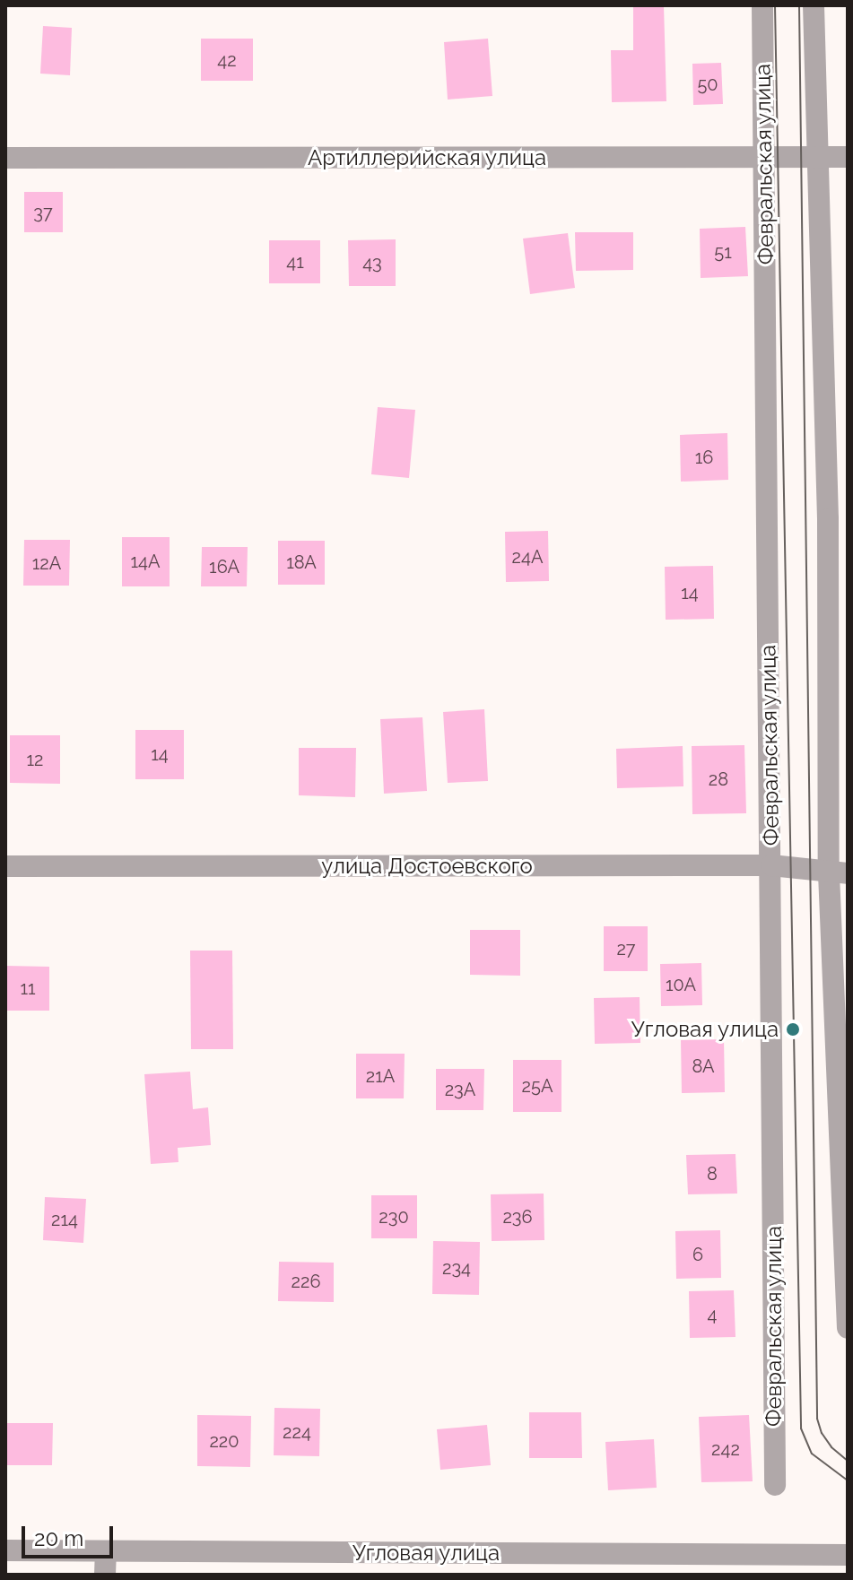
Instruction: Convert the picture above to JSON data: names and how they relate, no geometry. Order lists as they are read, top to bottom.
{
  "streets": {
    "street": [
      "Артиллерийская улица",
      "Февральская улица",
      "улица Достоевского",
      "Угловая улица"
    ]
  },
  "crossings": [
    ["Артиллерийская улица", "Февральская улица"],
    ["Февральская улица", "улица Достоевского"]
  ],
  "places": ["Угловая улица"],
  "house_numbers": [
    "42",
    "50",
    "37",
    "51",
    "41",
    "43",
    "16",
    "24А",
    "14А",
    "18А",
    "12А",
    "16А",
    "14",
    "14",
    "12",
    "28",
    "27",
    "10А",
    "11",
    "8А",
    "21А",
    "25А",
    "23А",
    "8",
    "230",
    "236",
    "214",
    "6",
    "234",
    "226",
    "4",
    "224",
    "220",
    "242"
  ],
  "scale_bar": "20 m"
}
